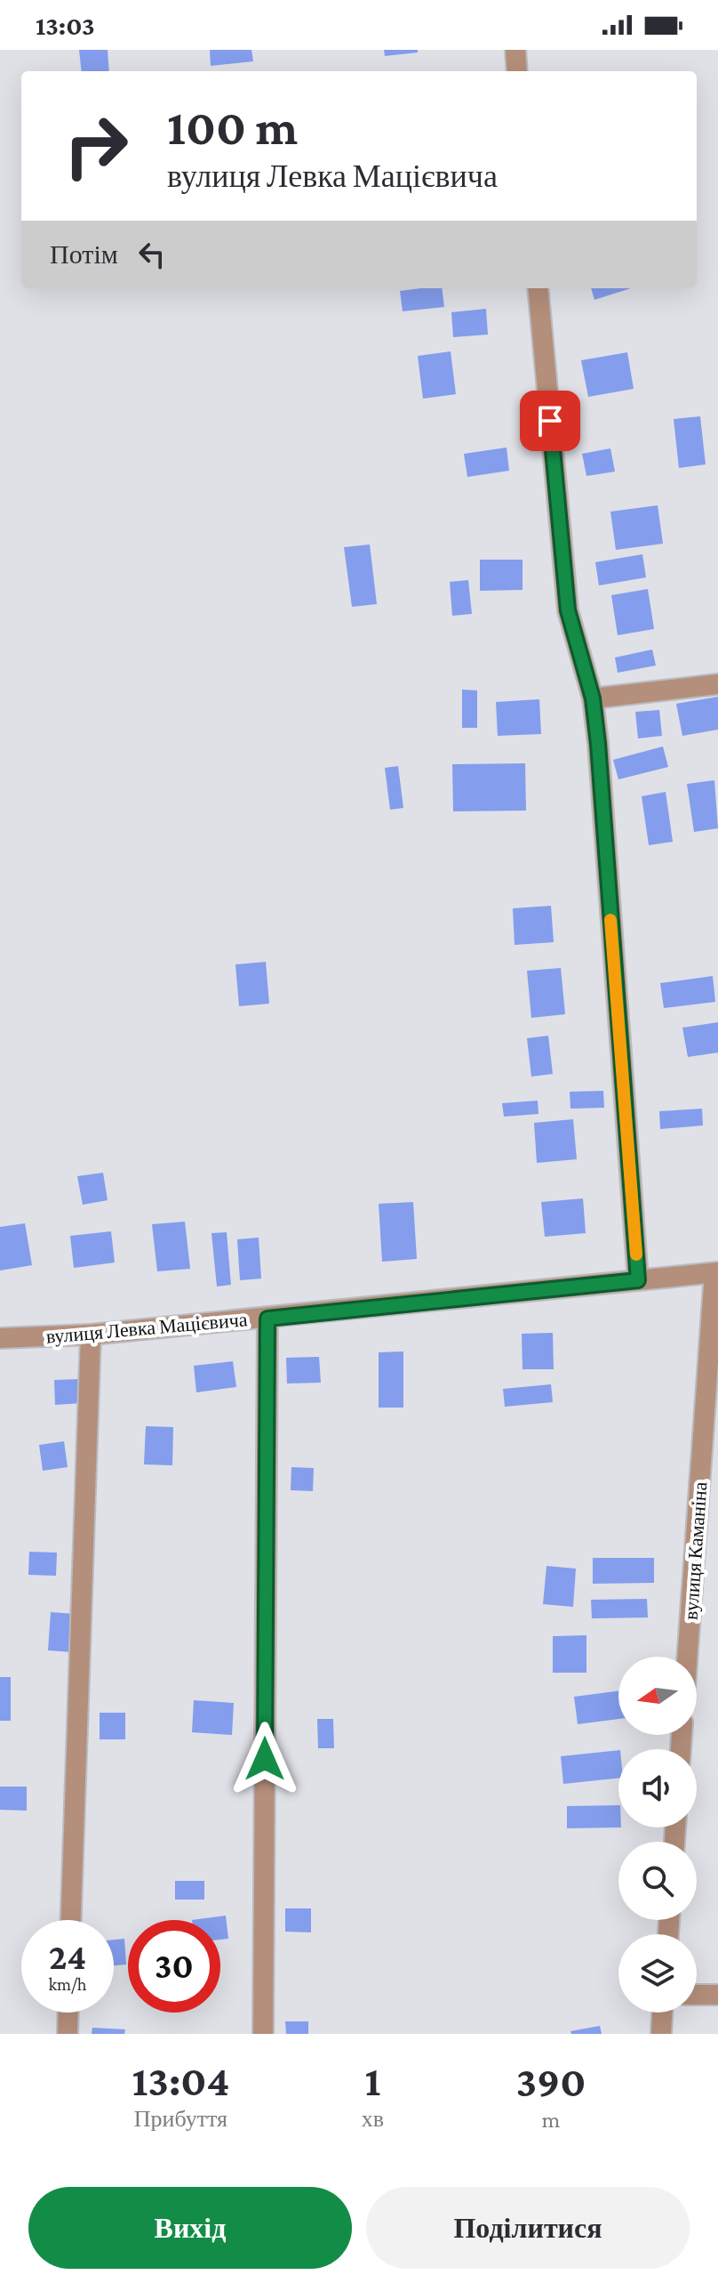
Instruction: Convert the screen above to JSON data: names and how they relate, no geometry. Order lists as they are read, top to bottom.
{
  "streets": {
    "street": ["вулиця Левка Мацієвича", "вулиця Каманіна"]
  },
  "crossings": [
    ["вулиця Левка Мацієвича", "вулиця Каманіна"]
  ],
  "north": "left",
  "page": {
    "status": "13:03",
    "turn": ["100 m", "вулиця Левка Мацієвича"],
    "then": "Потім",
    "speed": "24 km/h",
    "limit": "30",
    "eta": [
      "13:04",
      "Прибуття",
      "1",
      "хв",
      "390",
      "m"
    ],
    "buttons": ["Вихід", "Поділитися"]
  }
}
